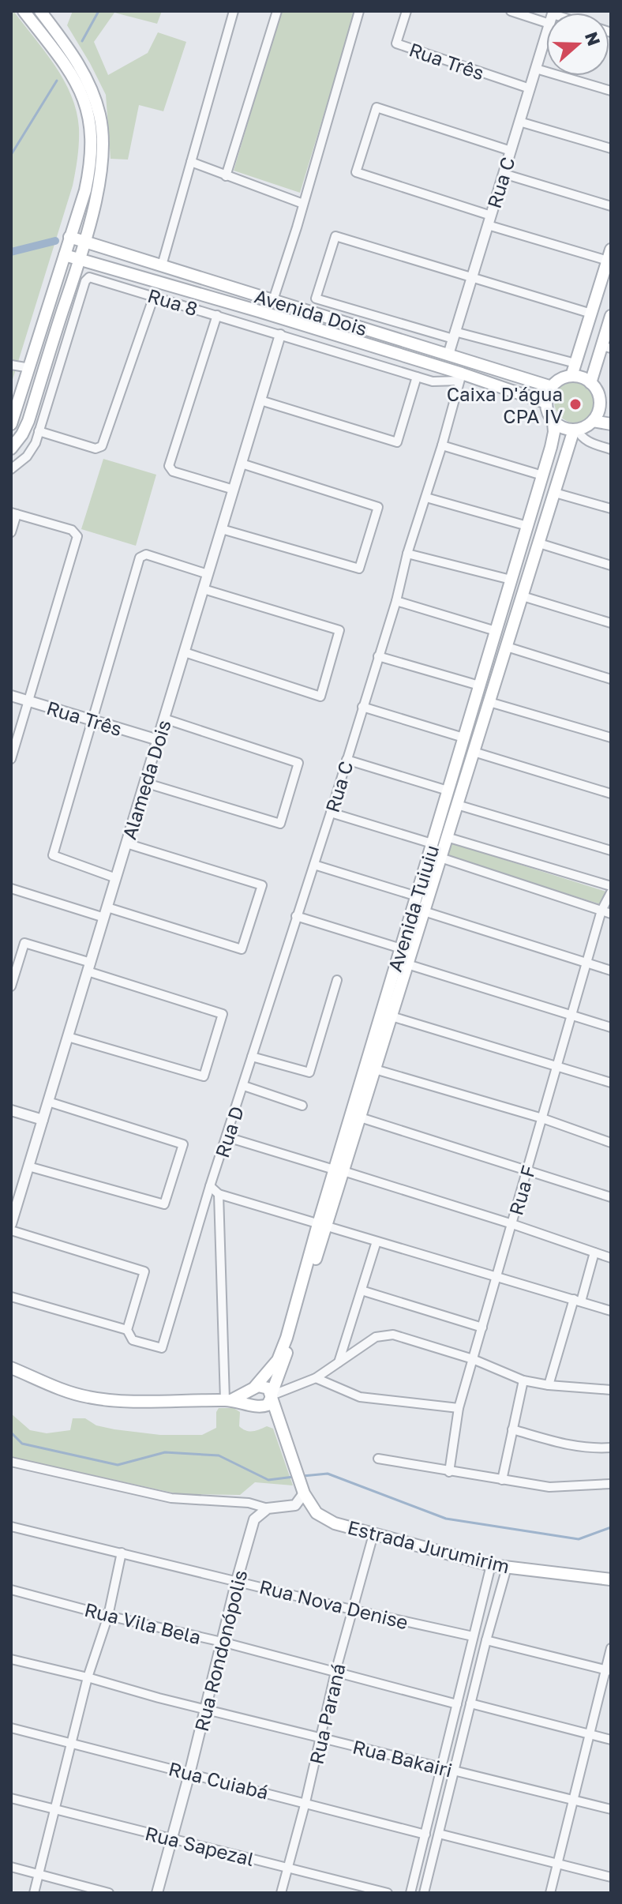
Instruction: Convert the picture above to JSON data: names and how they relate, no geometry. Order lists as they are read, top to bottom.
{
  "streets": {
    "main road": ["Avenida Dois", "Avenida Tuiuiu", "Estrada Jurumirim"],
    "street": [
      "Rua Três",
      "Rua C",
      "Rua 8",
      "Alameda Dois",
      "Rua D",
      "Rua F",
      "Rua Nova Denise",
      "Rua Vila Bela",
      "Rua Rondonópolis",
      "Rua Paraná",
      "Rua Bakairi",
      "Rua Cuiabá",
      "Rua Sapezal"
    ]
  },
  "crossings": [
    ["Rua Três", "Rua C"],
    ["Rua Três", "Alameda Dois"],
    ["Rua C", "Avenida Dois"],
    ["Rua C", "Rua D"],
    ["Rua 8", "Avenida Dois"],
    ["Rua 8", "Alameda Dois"],
    ["Avenida Dois", "Avenida Tuiuiu"],
    ["Estrada Jurumirim", "Rua Paraná"],
    ["Rua Nova Denise", "Rua Rondonópolis"],
    ["Rua Nova Denise", "Rua Paraná"],
    ["Rua Vila Bela", "Rua Rondonópolis"],
    ["Rua Vila Bela", "Rua Paraná"],
    ["Rua Rondonópolis", "Rua Bakairi"],
    ["Rua Rondonópolis", "Rua Cuiabá"],
    ["Rua Rondonópolis", "Rua Sapezal"],
    ["Rua Paraná", "Rua Bakairi"],
    ["Rua Paraná", "Rua Cuiabá"],
    ["Rua Paraná", "Rua Sapezal"]
  ],
  "places": ["Caixa D'água CPA IV"],
  "north": "right"
}
